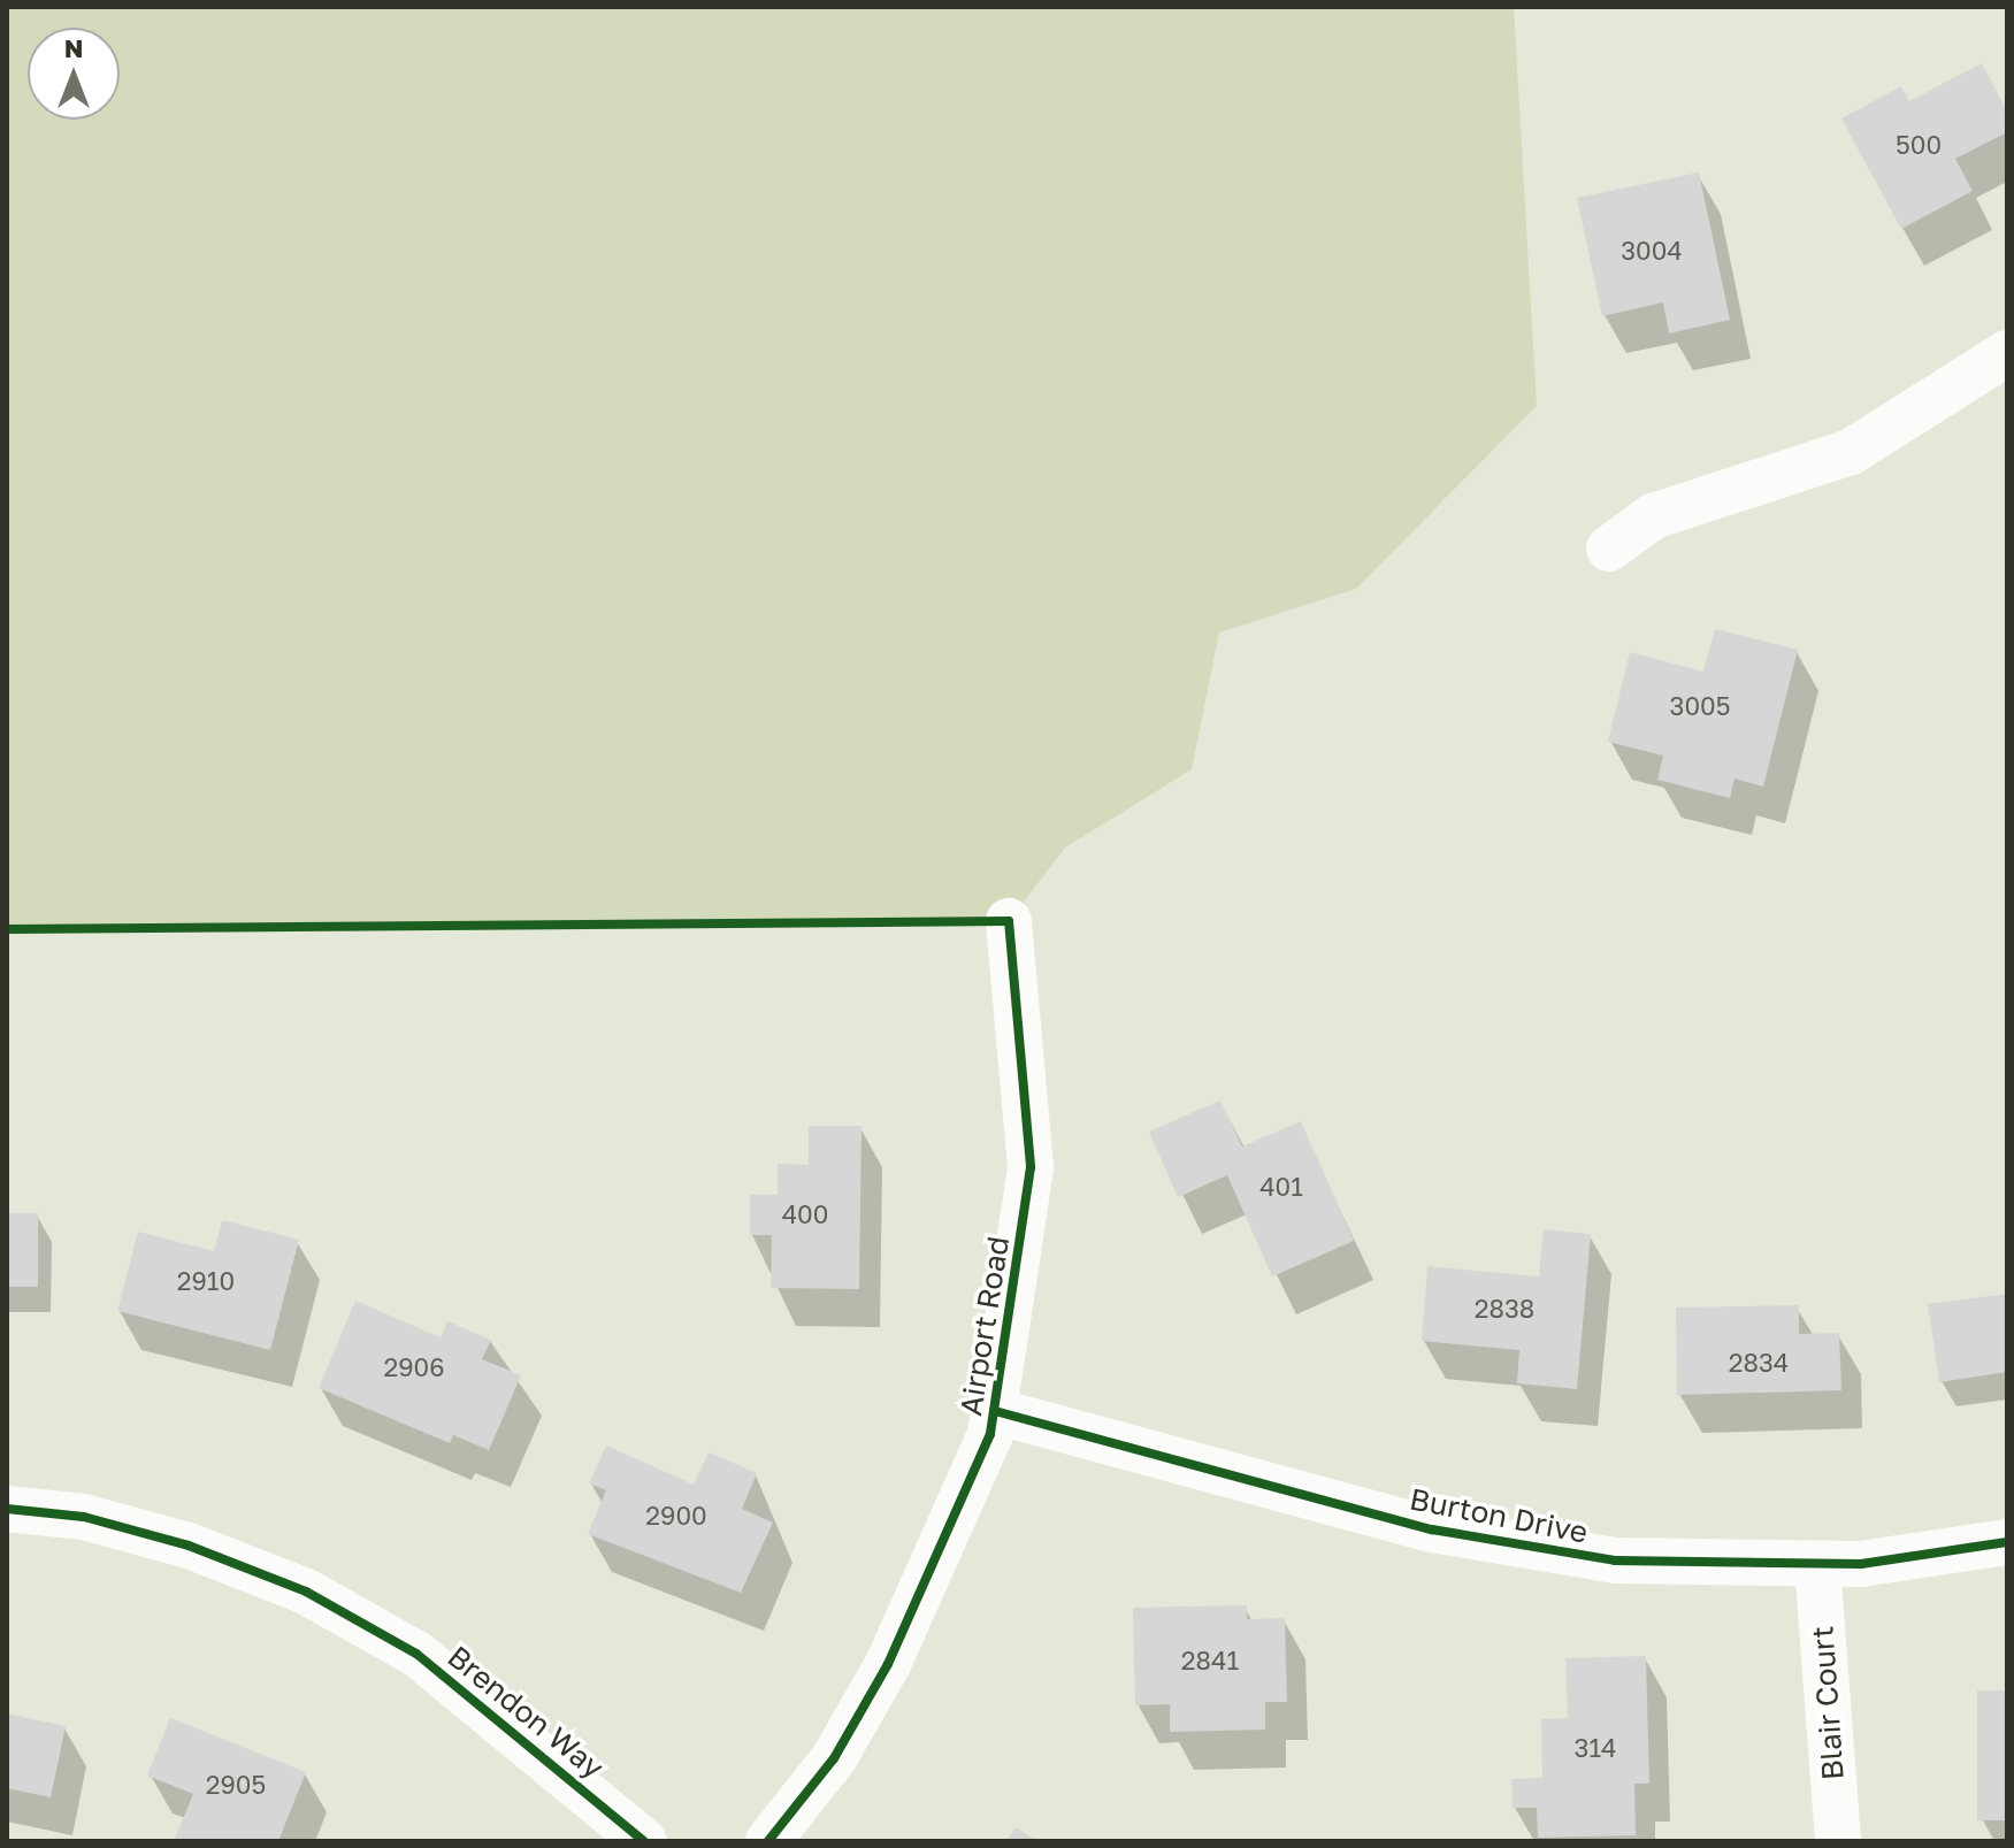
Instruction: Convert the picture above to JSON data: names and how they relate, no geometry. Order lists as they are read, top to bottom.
{
  "streets": {
    "street": [
      "Airport Road",
      "Burton Drive",
      "Blair Court",
      "Brendon Way"
    ]
  },
  "crossings": [
    ["Airport Road", "Burton Drive"],
    ["Burton Drive", "Blair Court"]
  ],
  "house_numbers": [
    "500",
    "3004",
    "3005",
    "401",
    "400",
    "2910",
    "2838",
    "2834",
    "2906",
    "2900",
    "2841",
    "314",
    "2905"
  ],
  "north": "top"
}
